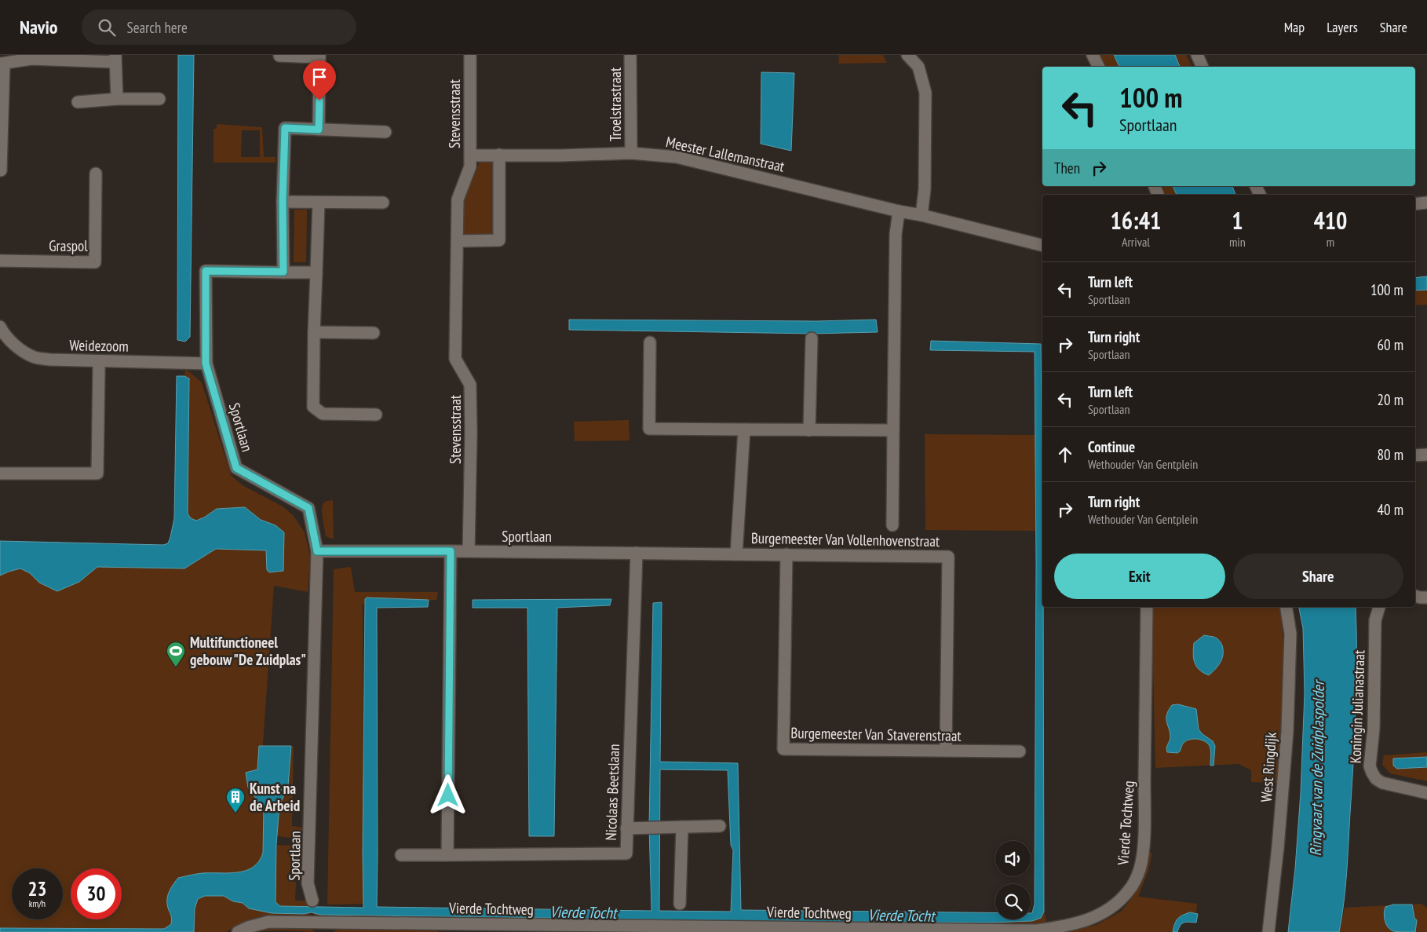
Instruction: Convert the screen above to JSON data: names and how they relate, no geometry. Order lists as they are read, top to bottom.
{
  "streets": {
    "street": [
      "Troelstrastraat",
      "Stevensstraat",
      "Meester Lallemanstraat",
      "Graspol",
      "Weidezoom",
      "Sportlaan",
      "Burgemeester Van Vollenhovenstraat",
      "Koningin Julianastraat",
      "Burgemeester Van Staverenstraat",
      "West Ringdijk",
      "Nicolaas Beetslaan",
      "Vierde Tochtweg"
    ]
  },
  "crossings": [
    ["Troelstrastraat", "Meester Lallemanstraat"],
    ["Stevensstraat", "Meester Lallemanstraat"],
    ["Stevensstraat", "Sportlaan"],
    ["Weidezoom", "Sportlaan"],
    ["Sportlaan", "Burgemeester Van Vollenhovenstraat"],
    ["Sportlaan", "Nicolaas Beetslaan"],
    ["Burgemeester Van Vollenhovenstraat", "Burgemeester Van Staverenstraat"]
  ],
  "water": ["Ringvaart van de Zuidplaspolder", "Vierde Tocht"],
  "places": {
    "sports": ["Multifunctioneel gebouw \"De Zuidplas\""],
    "building": ["Kunst na de Arbeid"]
  },
  "page": {
    "header": "Navio",
    "search": "Search here",
    "nav": ["Map", "Layers", "Share"],
    "turn": ["100 m", "Sportlaan"],
    "then": "Then",
    "eta": [
      "16:41",
      "Arrival",
      "1",
      "min",
      "410",
      "m"
    ],
    "list": [
      {
        "name": "Turn left",
        "note": "Sportlaan",
        "value": "100 m"
      },
      {
        "name": "Turn right",
        "note": "Sportlaan",
        "value": "60 m"
      },
      {
        "name": "Turn left",
        "note": "Sportlaan",
        "value": "20 m"
      },
      {
        "name": "Continue",
        "note": "Wethouder Van Gentplein",
        "value": "80 m"
      },
      {
        "name": "Turn right",
        "note": "Wethouder Van Gentplein",
        "value": "40 m"
      }
    ],
    "buttons": ["Exit", "Share"],
    "speed": "23 km/h",
    "limit": "30"
  }
}
